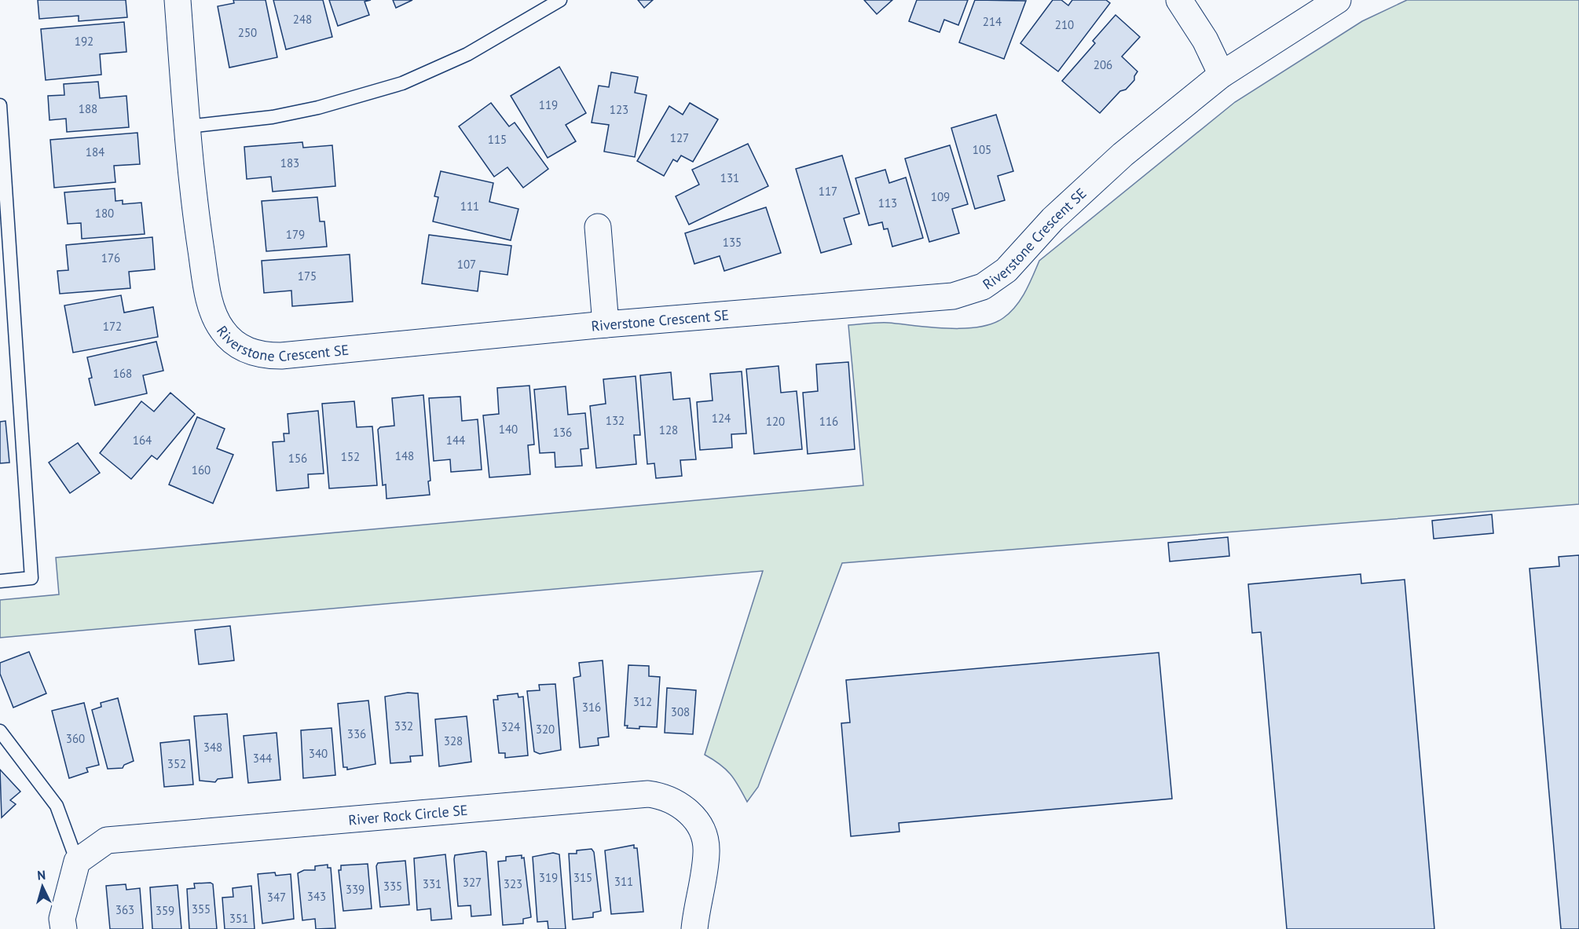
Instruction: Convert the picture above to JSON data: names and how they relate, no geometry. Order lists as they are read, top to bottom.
{
  "streets": {
    "street": ["Riverstone Crescent SE", "River Rock Circle SE"]
  },
  "house_numbers": [
    "248",
    "214",
    "210",
    "250",
    "192",
    "206",
    "119",
    "188",
    "123",
    "127",
    "115",
    "105",
    "184",
    "183",
    "131",
    "117",
    "109",
    "113",
    "111",
    "180",
    "179",
    "135",
    "176",
    "107",
    "175",
    "172",
    "168",
    "124",
    "132",
    "120",
    "116",
    "140",
    "128",
    "136",
    "164",
    "144",
    "148",
    "152",
    "156",
    "160",
    "312",
    "316",
    "308",
    "332",
    "324",
    "320",
    "336",
    "360",
    "328",
    "348",
    "340",
    "344",
    "352",
    "319",
    "315",
    "311",
    "327",
    "331",
    "323",
    "335",
    "339",
    "343",
    "347",
    "355",
    "363",
    "359",
    "351"
  ],
  "north": "top"
}
